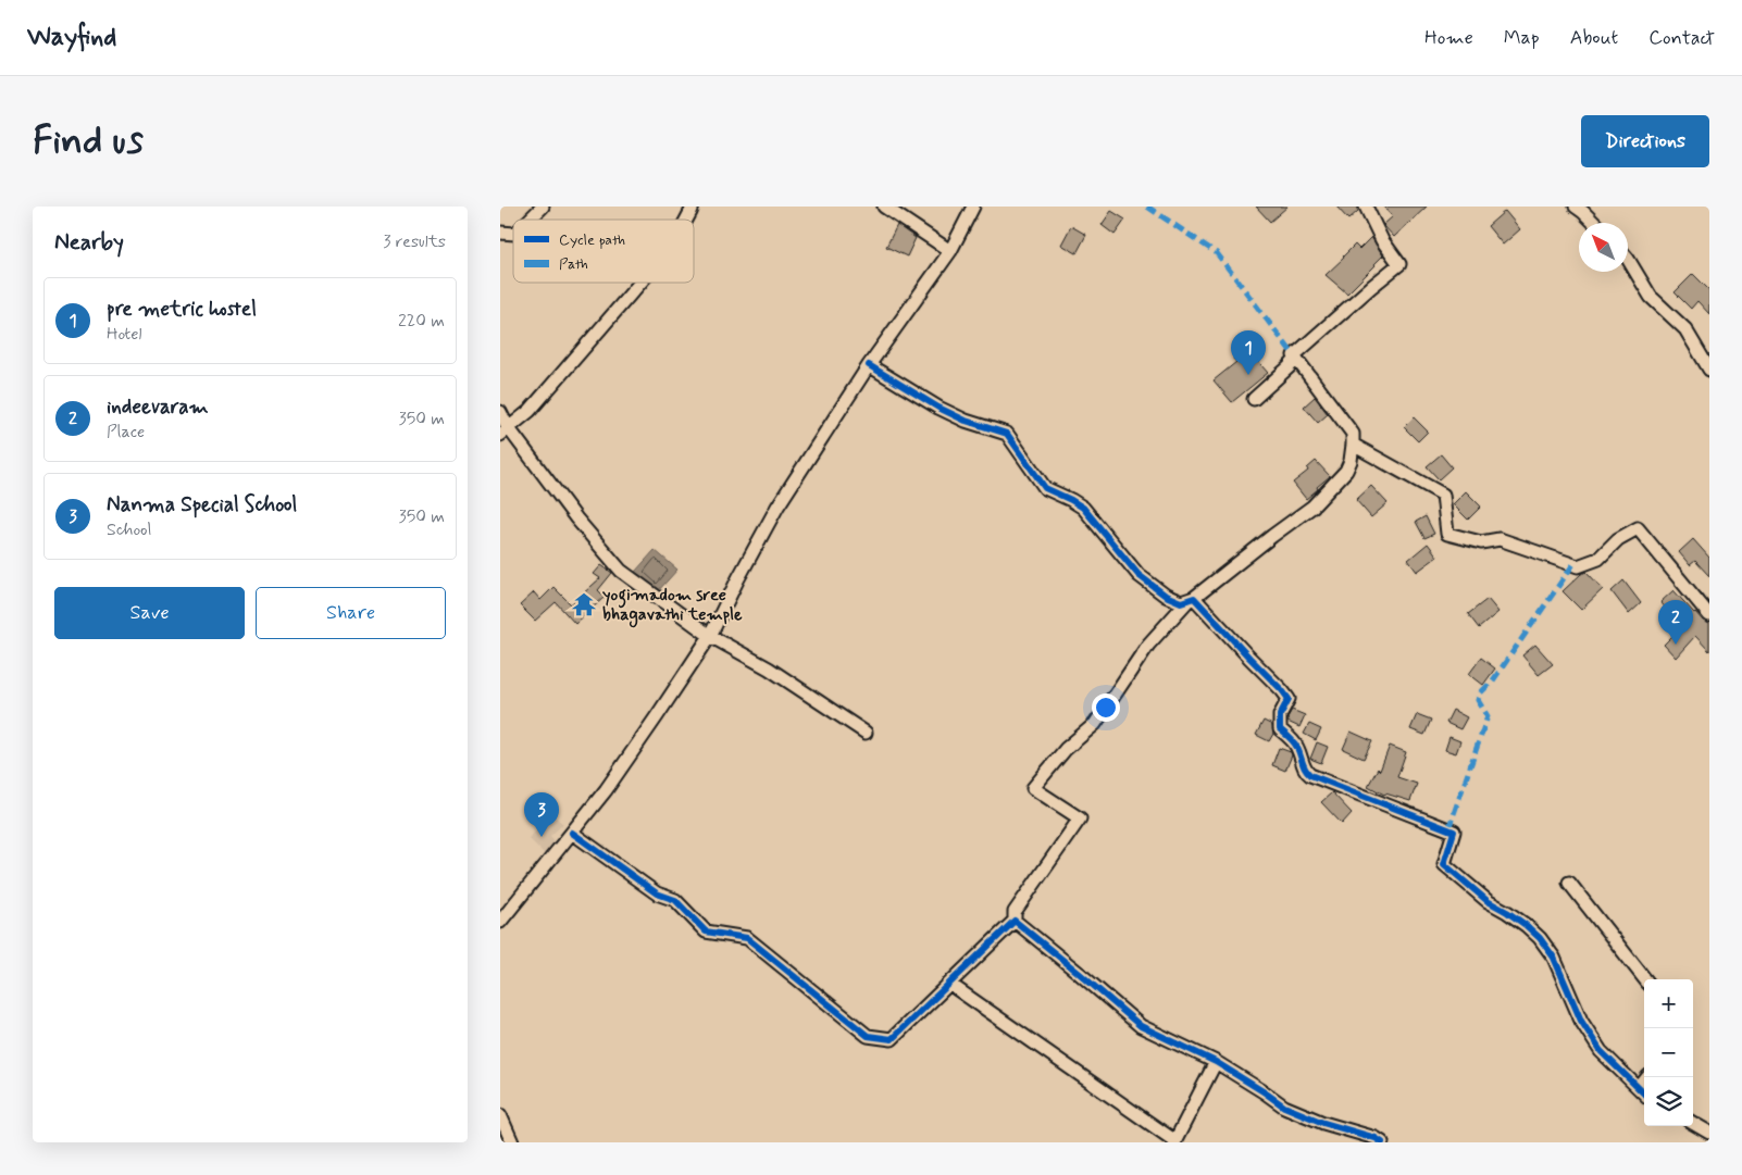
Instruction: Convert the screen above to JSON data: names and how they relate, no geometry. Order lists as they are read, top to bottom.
{
  "places": {
    "temple": ["yogimadom sree bhagavathi temple"]
  },
  "legend": ["Cycle path", "Path"],
  "north": "top left",
  "page": {
    "header": "Wayfind",
    "nav": [
      "Home",
      "Map",
      "About",
      "Contact"
    ],
    "buttons": [
      "Directions",
      ["Save", "Share"]
    ],
    "title": "Find us",
    "heading": ["Nearby", "3 results"],
    "list": [
      {
        "mark": "1",
        "name": "pre metric hostel",
        "note": "Hotel",
        "value": "220 m"
      },
      {
        "mark": "2",
        "name": "indeevaram",
        "note": "Place",
        "value": "350 m"
      },
      {
        "mark": "3",
        "name": "Nanma Special School",
        "note": "School",
        "value": "350 m"
      }
    ],
    "pins": ["1", "2", "3"],
    "map_buttons": ["+", "−"]
  }
}
